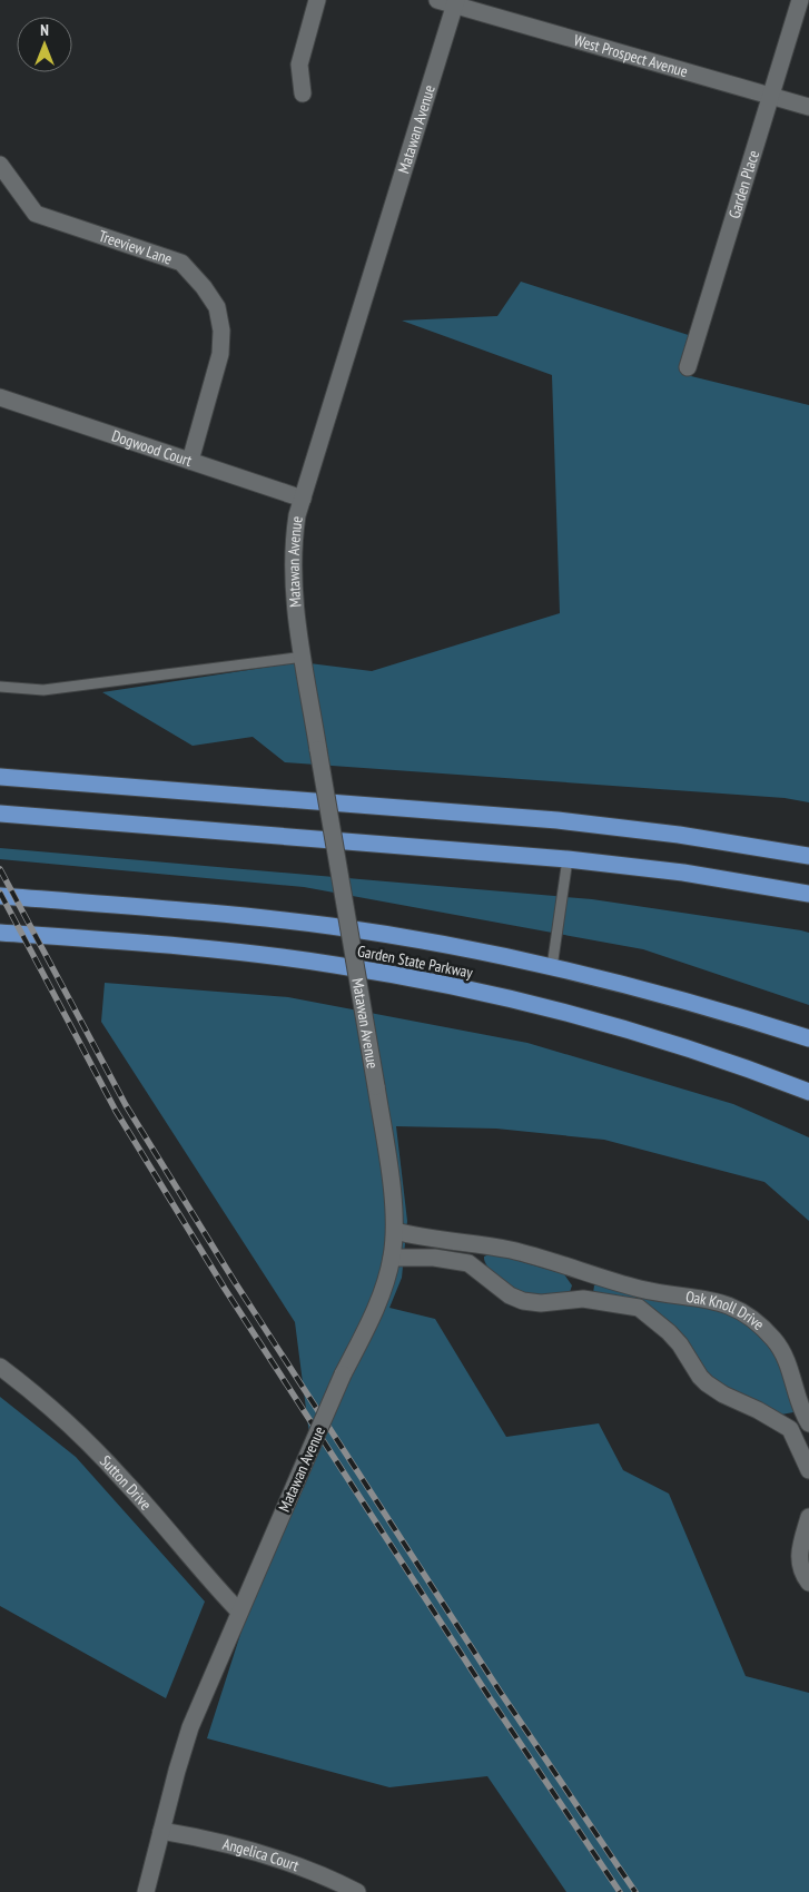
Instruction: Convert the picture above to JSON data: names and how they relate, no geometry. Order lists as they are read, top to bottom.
{
  "streets": {
    "highway": ["Garden State Parkway"],
    "street": [
      "West Prospect Avenue",
      "Matawan Avenue",
      "Garden Place",
      "Treeview Lane",
      "Dogwood Court",
      "Oak Knoll Drive",
      "Sutton Drive",
      "Angelica Court"
    ]
  },
  "crossings": [
    ["West Prospect Avenue", "Matawan Avenue"],
    ["West Prospect Avenue", "Garden Place"],
    ["Matawan Avenue", "Dogwood Court"],
    ["Matawan Avenue", "Oak Knoll Drive"],
    ["Matawan Avenue", "Sutton Drive"],
    ["Matawan Avenue", "Angelica Court"],
    ["Treeview Lane", "Dogwood Court"]
  ],
  "north": "top"
}
